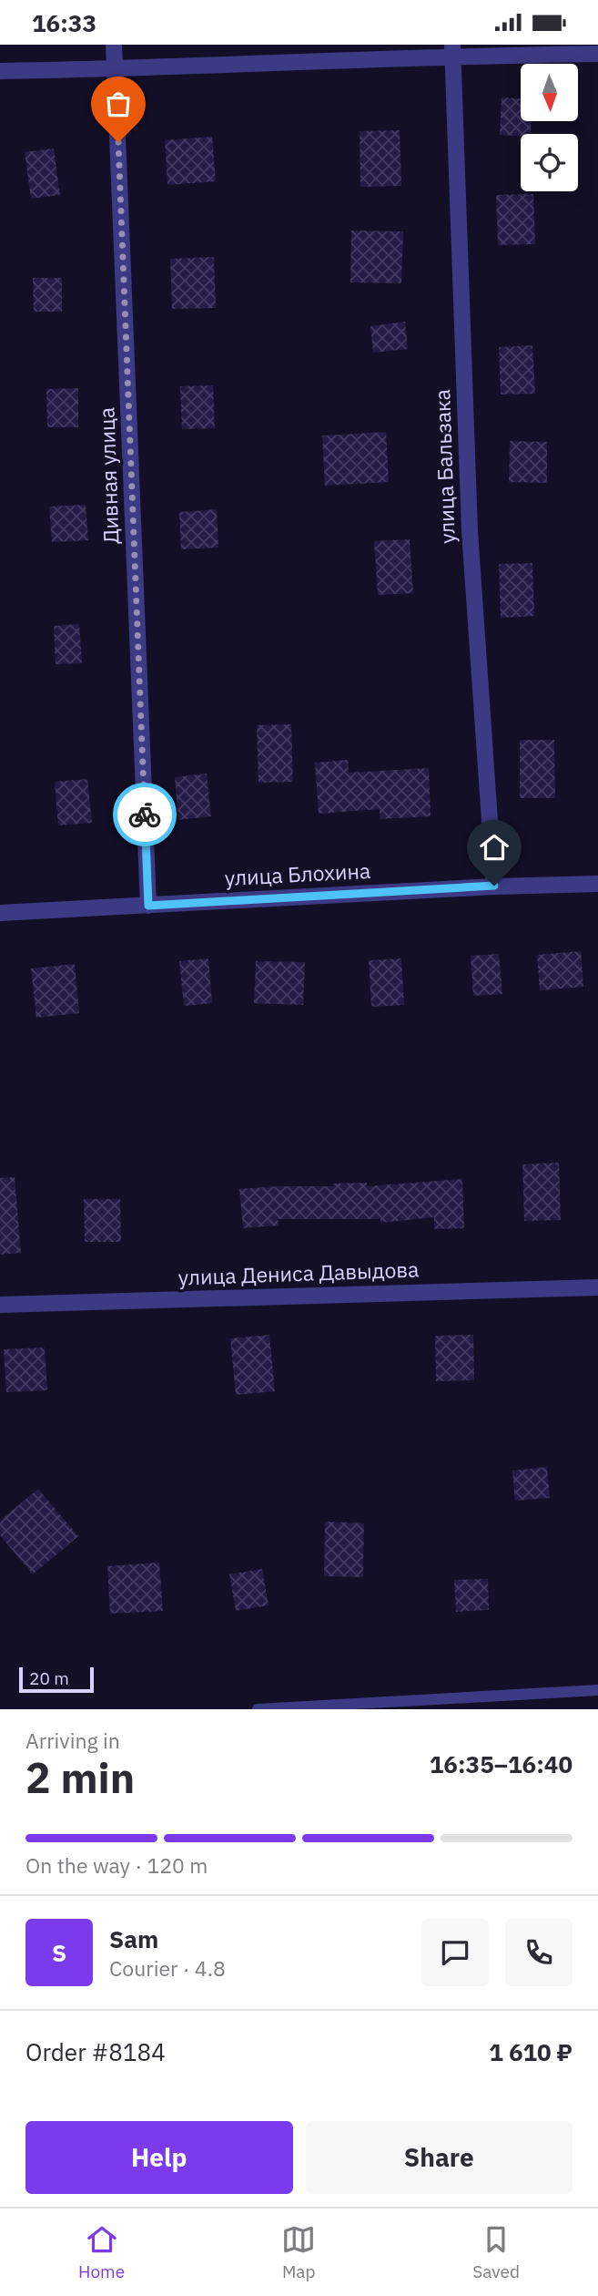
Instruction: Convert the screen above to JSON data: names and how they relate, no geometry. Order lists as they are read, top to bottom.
{
  "streets": {
    "street": [
      "улица Бальзака",
      "Дивная улица",
      "улица Блохина",
      "улица Дениса Давыдова"
    ]
  },
  "crossings": [
    ["улица Бальзака", "улица Блохина"],
    ["Дивная улица", "улица Блохина"]
  ],
  "scale_bar": "20 m",
  "north": "bottom",
  "page": {
    "status": "16:33",
    "scale": "20 m",
    "heading": ["2 min", "Arriving in", "16:35–16:40"],
    "panel": [
      "Sam",
      "Courier · 4.8",
      "Order #8184",
      "1 610 ₽"
    ],
    "bar": "On the way · 120 m",
    "round": "S",
    "buttons": ["Help", "Share"],
    "tabs": ["Home", "Map", "Saved"]
  }
}
